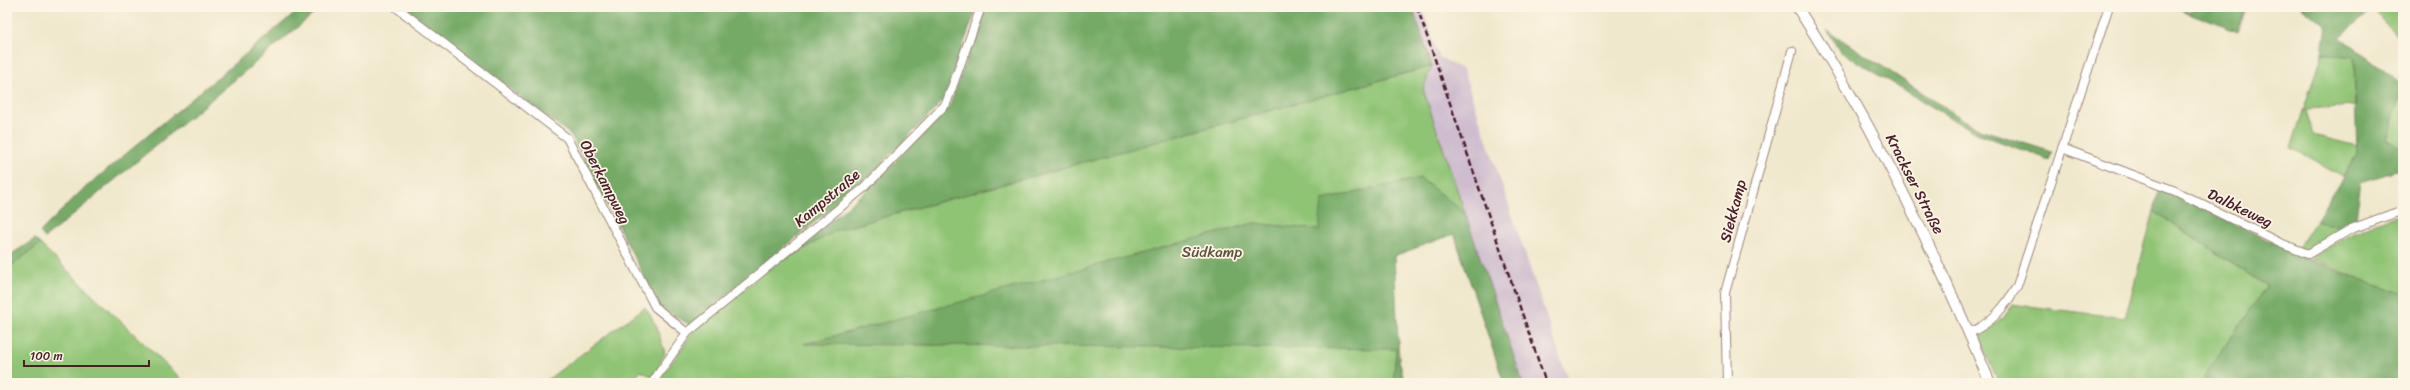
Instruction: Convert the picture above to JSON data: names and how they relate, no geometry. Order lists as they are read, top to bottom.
{
  "streets": {
    "street": [
      "Oberkampweg",
      "Krackser Straße",
      "Kampstraße",
      "Dalbkeweg",
      "Siekkamp"
    ]
  },
  "crossings": [
    ["Oberkampweg", "Kampstraße"]
  ],
  "parks": ["Südkamp"],
  "scale_bar": "100 m"
}
